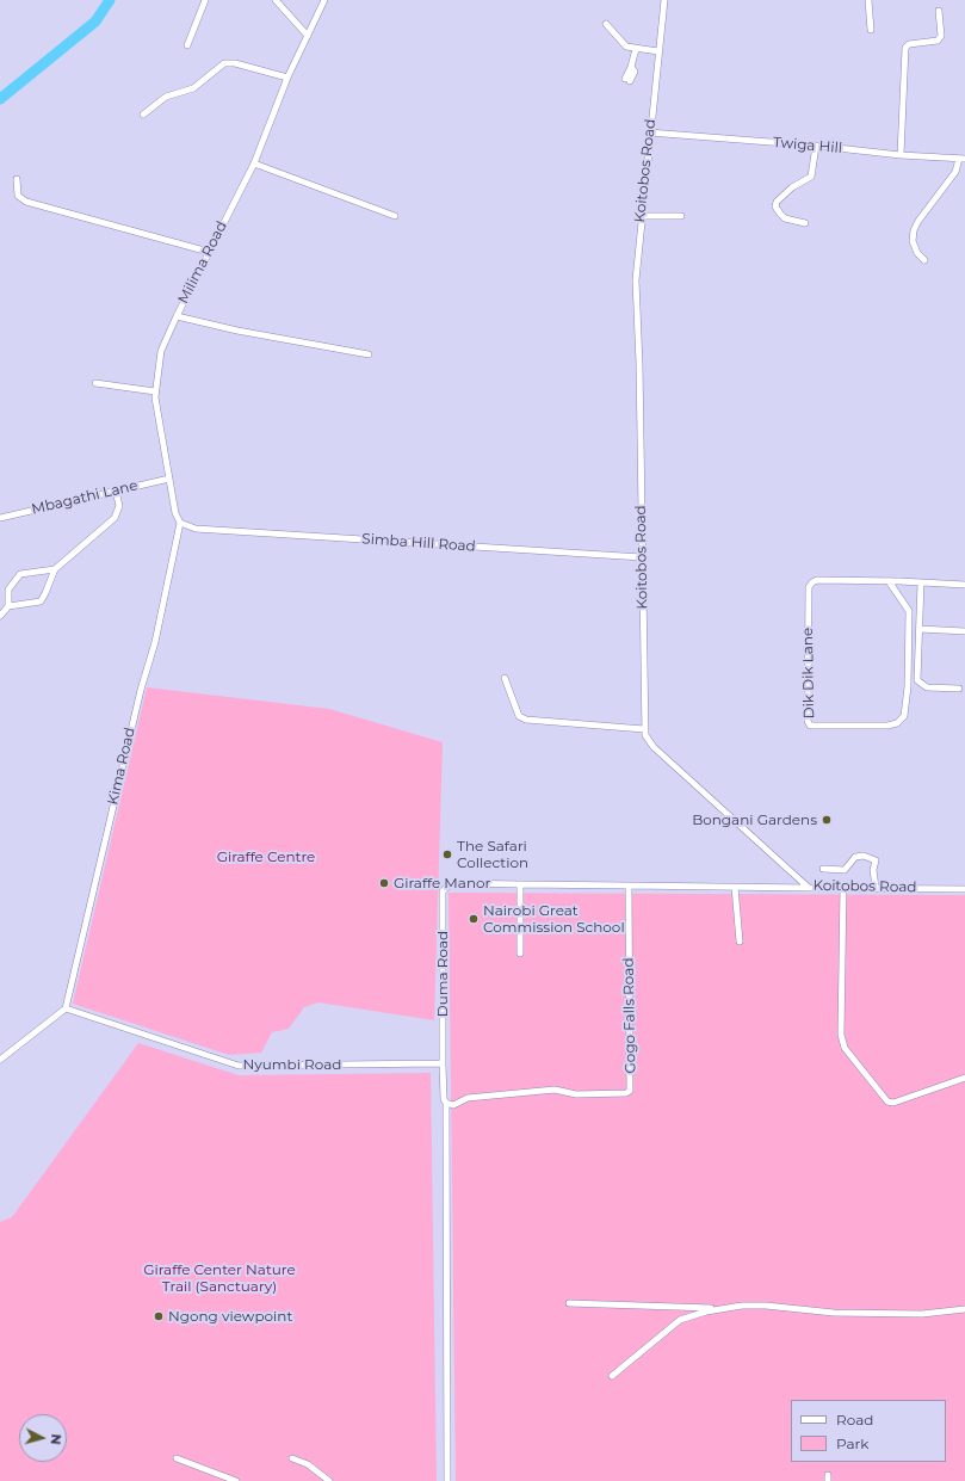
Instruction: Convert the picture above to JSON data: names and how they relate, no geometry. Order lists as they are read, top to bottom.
{
  "streets": {
    "street": [
      "Twiga Hill",
      "Koitobos Road",
      "Milima Road",
      "Mbagathi Lane",
      "Simba Hill Road",
      "Dik Dik Lane",
      "Kima Road",
      "Duma Road",
      "Gogo Falls Road",
      "Nyumbi Road"
    ]
  },
  "crossings": [
    ["Twiga Hill", "Koitobos Road"],
    ["Koitobos Road", "Simba Hill Road"],
    ["Milima Road", "Mbagathi Lane"],
    ["Milima Road", "Simba Hill Road"],
    ["Milima Road", "Kima Road"],
    ["Simba Hill Road", "Kima Road"],
    ["Kima Road", "Nyumbi Road"],
    ["Duma Road", "Gogo Falls Road"],
    ["Duma Road", "Nyumbi Road"]
  ],
  "parks": ["Giraffe Centre", "Giraffe Center Nature Trail (Sanctuary)"],
  "places": [
    "Bongani Gardens",
    "The Safari Collection",
    "Giraffe Manor",
    "Nairobi Great Commission School",
    "Ngong viewpoint"
  ],
  "legend": ["Road", "Park"],
  "north": "right"
}
